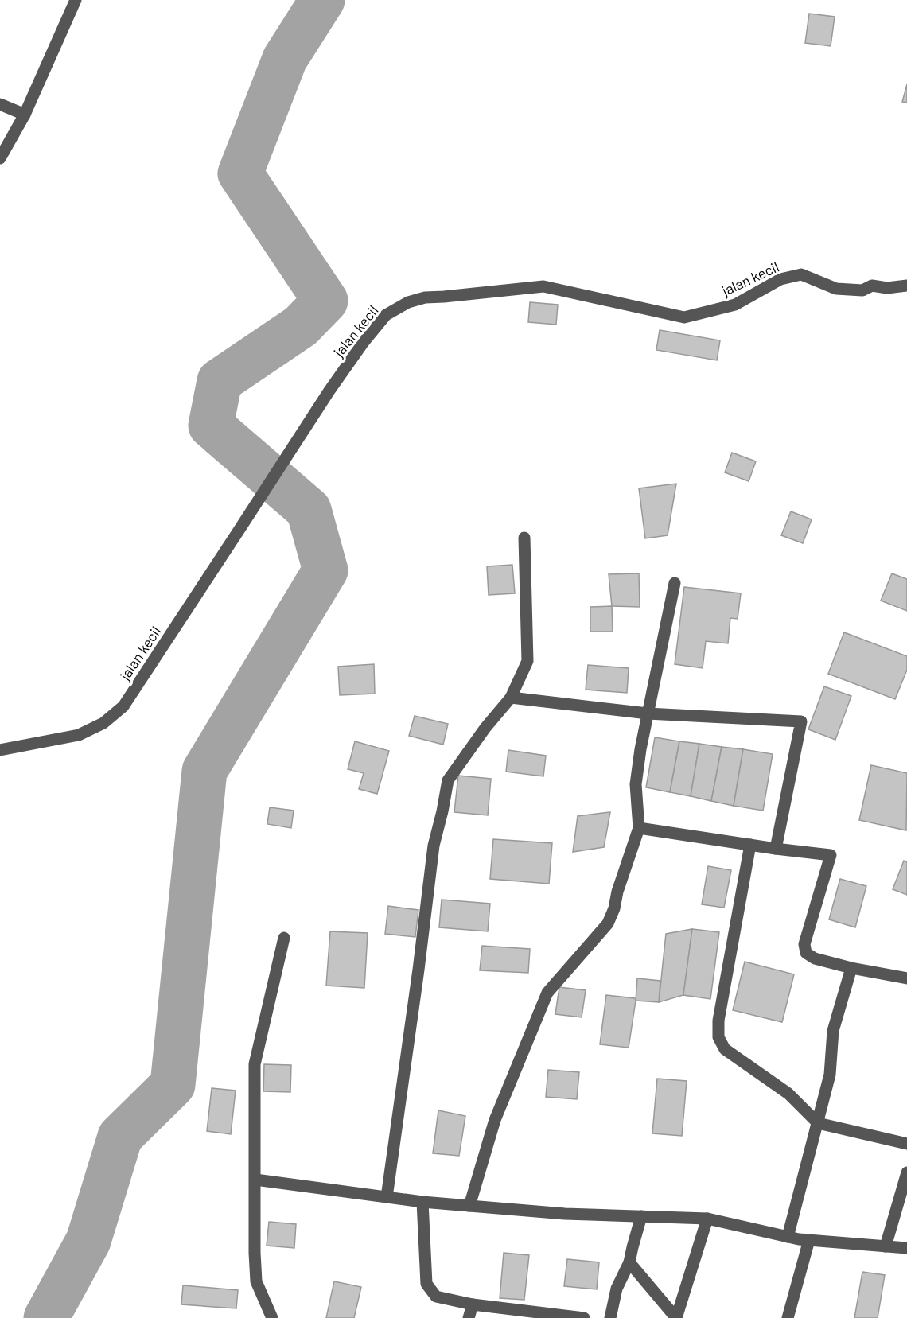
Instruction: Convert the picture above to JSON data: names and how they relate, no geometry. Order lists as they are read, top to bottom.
{
  "streets": {
    "street": ["jalan kecil"]
  }
}
